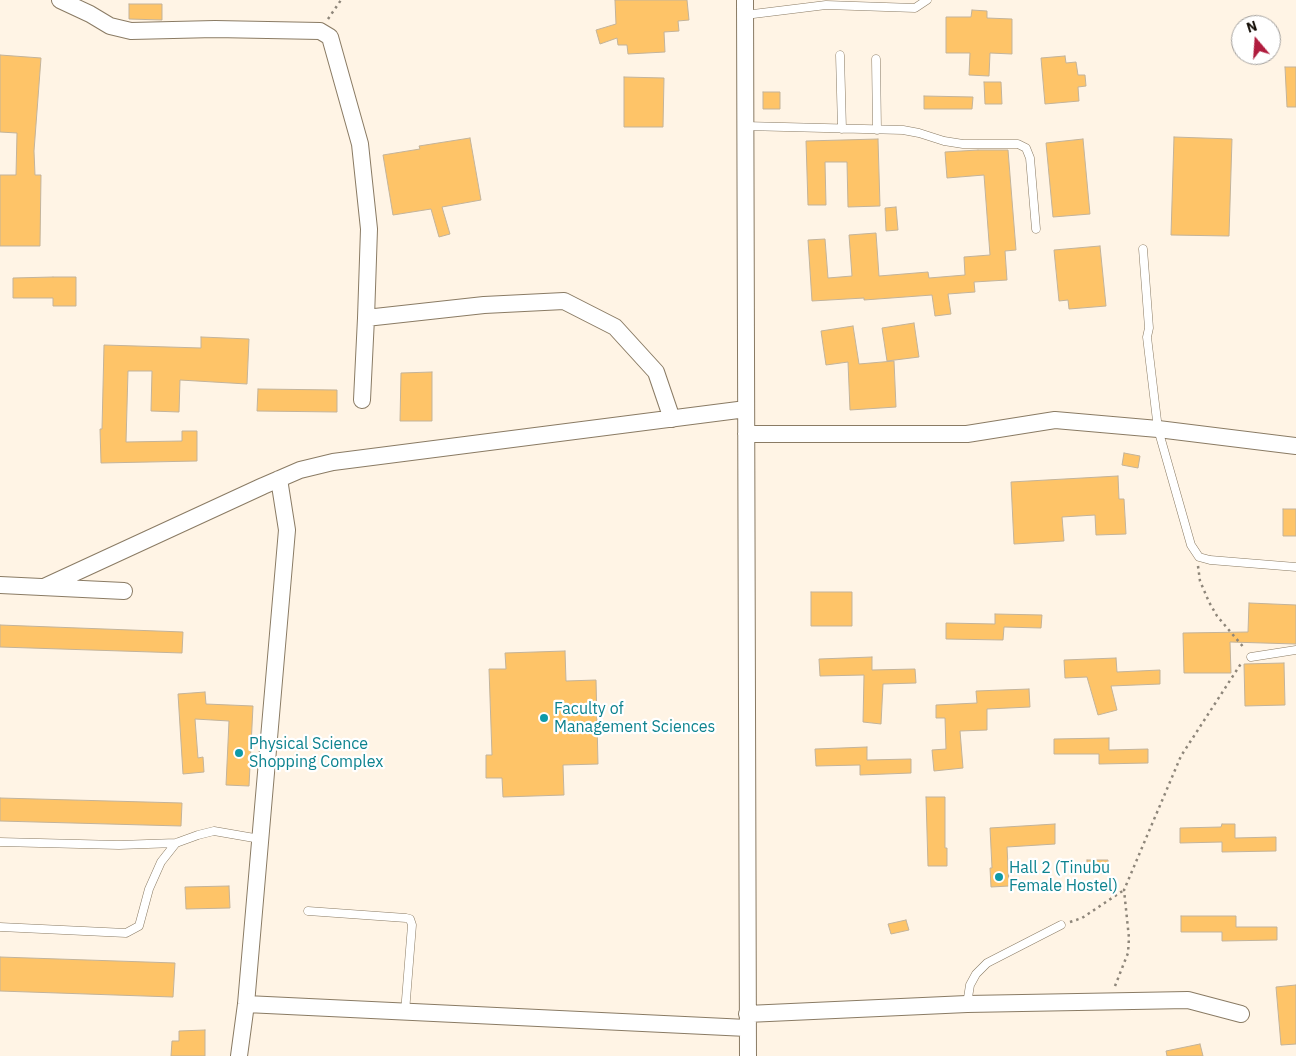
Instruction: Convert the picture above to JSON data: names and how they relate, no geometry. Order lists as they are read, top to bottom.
{
  "places": ["Faculty of Management Sciences", "Physical Science Shopping Complex", "Hall 2 (Tinubu Female Hostel)"],
  "north": "top"
}
